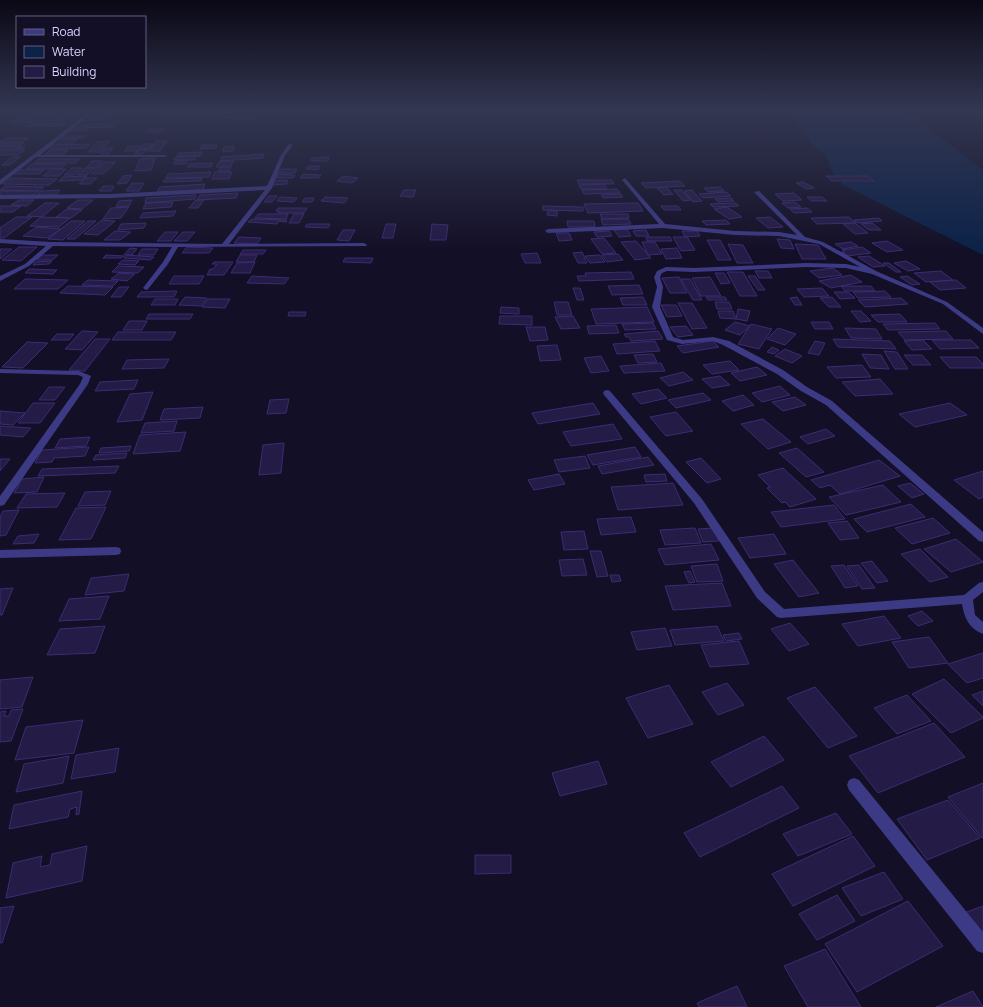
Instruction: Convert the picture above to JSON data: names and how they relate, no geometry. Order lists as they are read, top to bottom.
{
  "legend": ["Road", "Water", "Building"]
}
